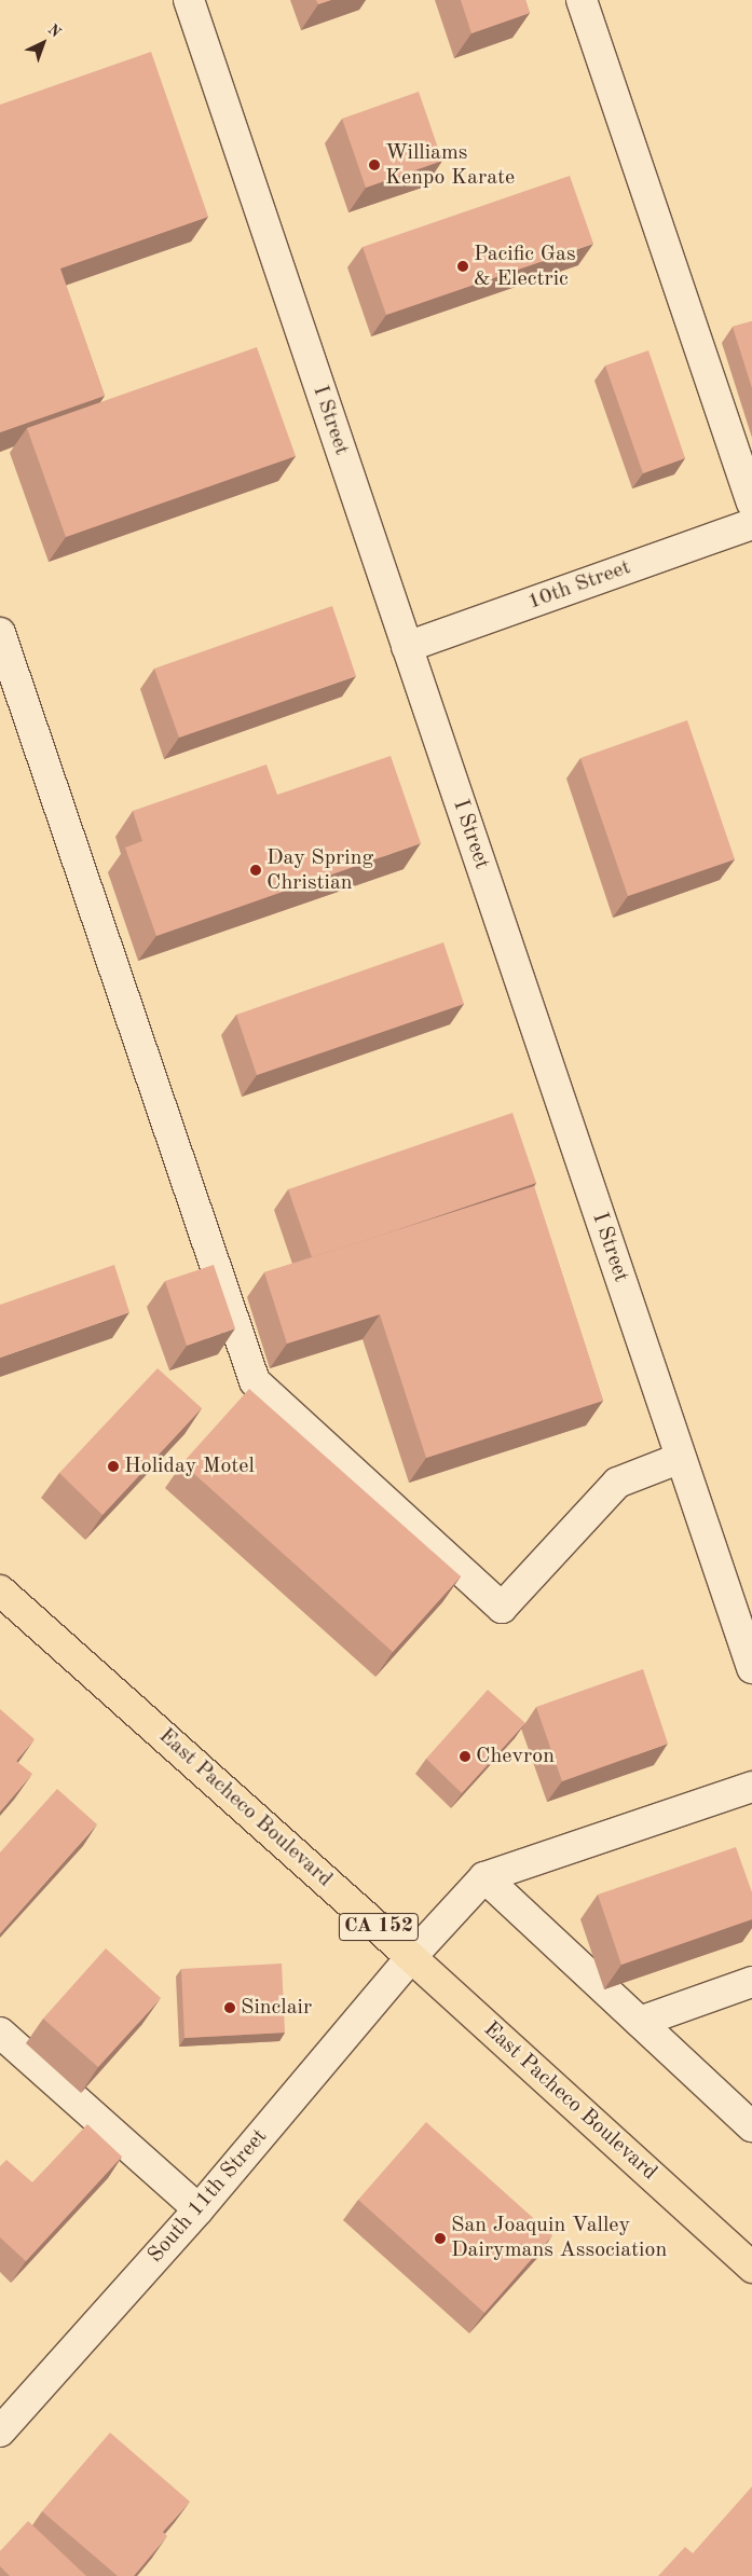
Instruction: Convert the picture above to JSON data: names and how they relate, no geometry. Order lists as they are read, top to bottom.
{
  "streets": {
    "highway": ["East Pacheco Boulevard", "CA 152"],
    "street": ["I Street", "10th Street", "South 11th Street"]
  },
  "crossings": [
    ["I Street", "10th Street"],
    ["East Pacheco Boulevard", "South 11th Street"]
  ],
  "places": [
    "Williams Kenpo Karate",
    "Pacific Gas & Electric",
    "Day Spring Christian",
    "Holiday Motel",
    "Chevron",
    "Sinclair",
    "San Joaquin Valley Dairymans Association"
  ],
  "north": "top right"
}
